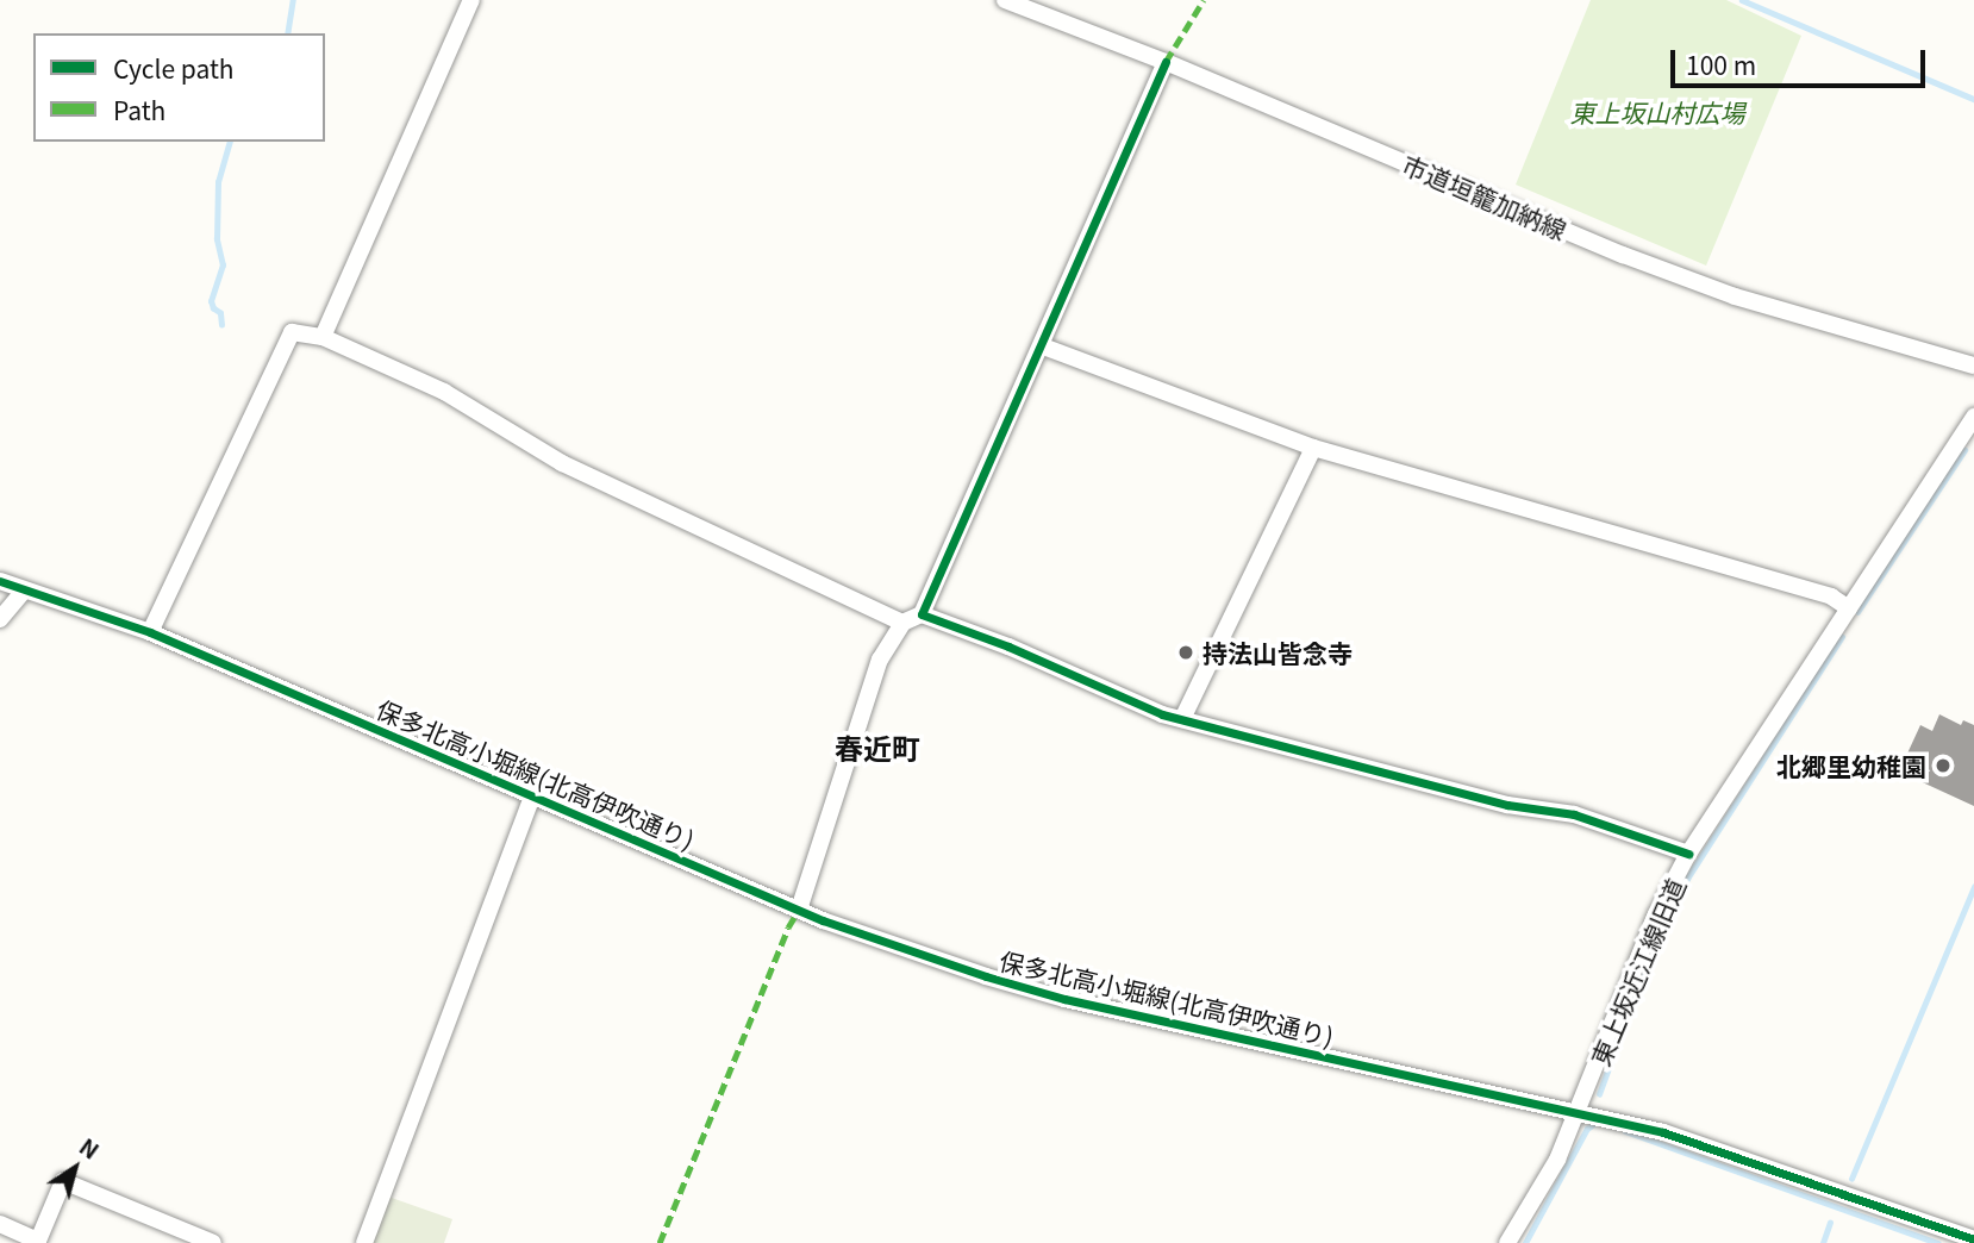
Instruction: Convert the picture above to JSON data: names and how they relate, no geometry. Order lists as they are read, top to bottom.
{
  "streets": {
    "street": ["市道垣籠加納線", "保多北高小堀線(北高伊吹通り)", "東上坂近江線旧道"]
  },
  "crossings": [
    ["保多北高小堀線(北高伊吹通り)", "東上坂近江線旧道"]
  ],
  "districts": ["春近町"],
  "parks": ["東上坂山村広場"],
  "places": ["持法山皆念寺", "北郷里幼稚園"],
  "legend": ["Cycle path", "Path"],
  "scale_bar": "100 m",
  "north": "top right"
}
